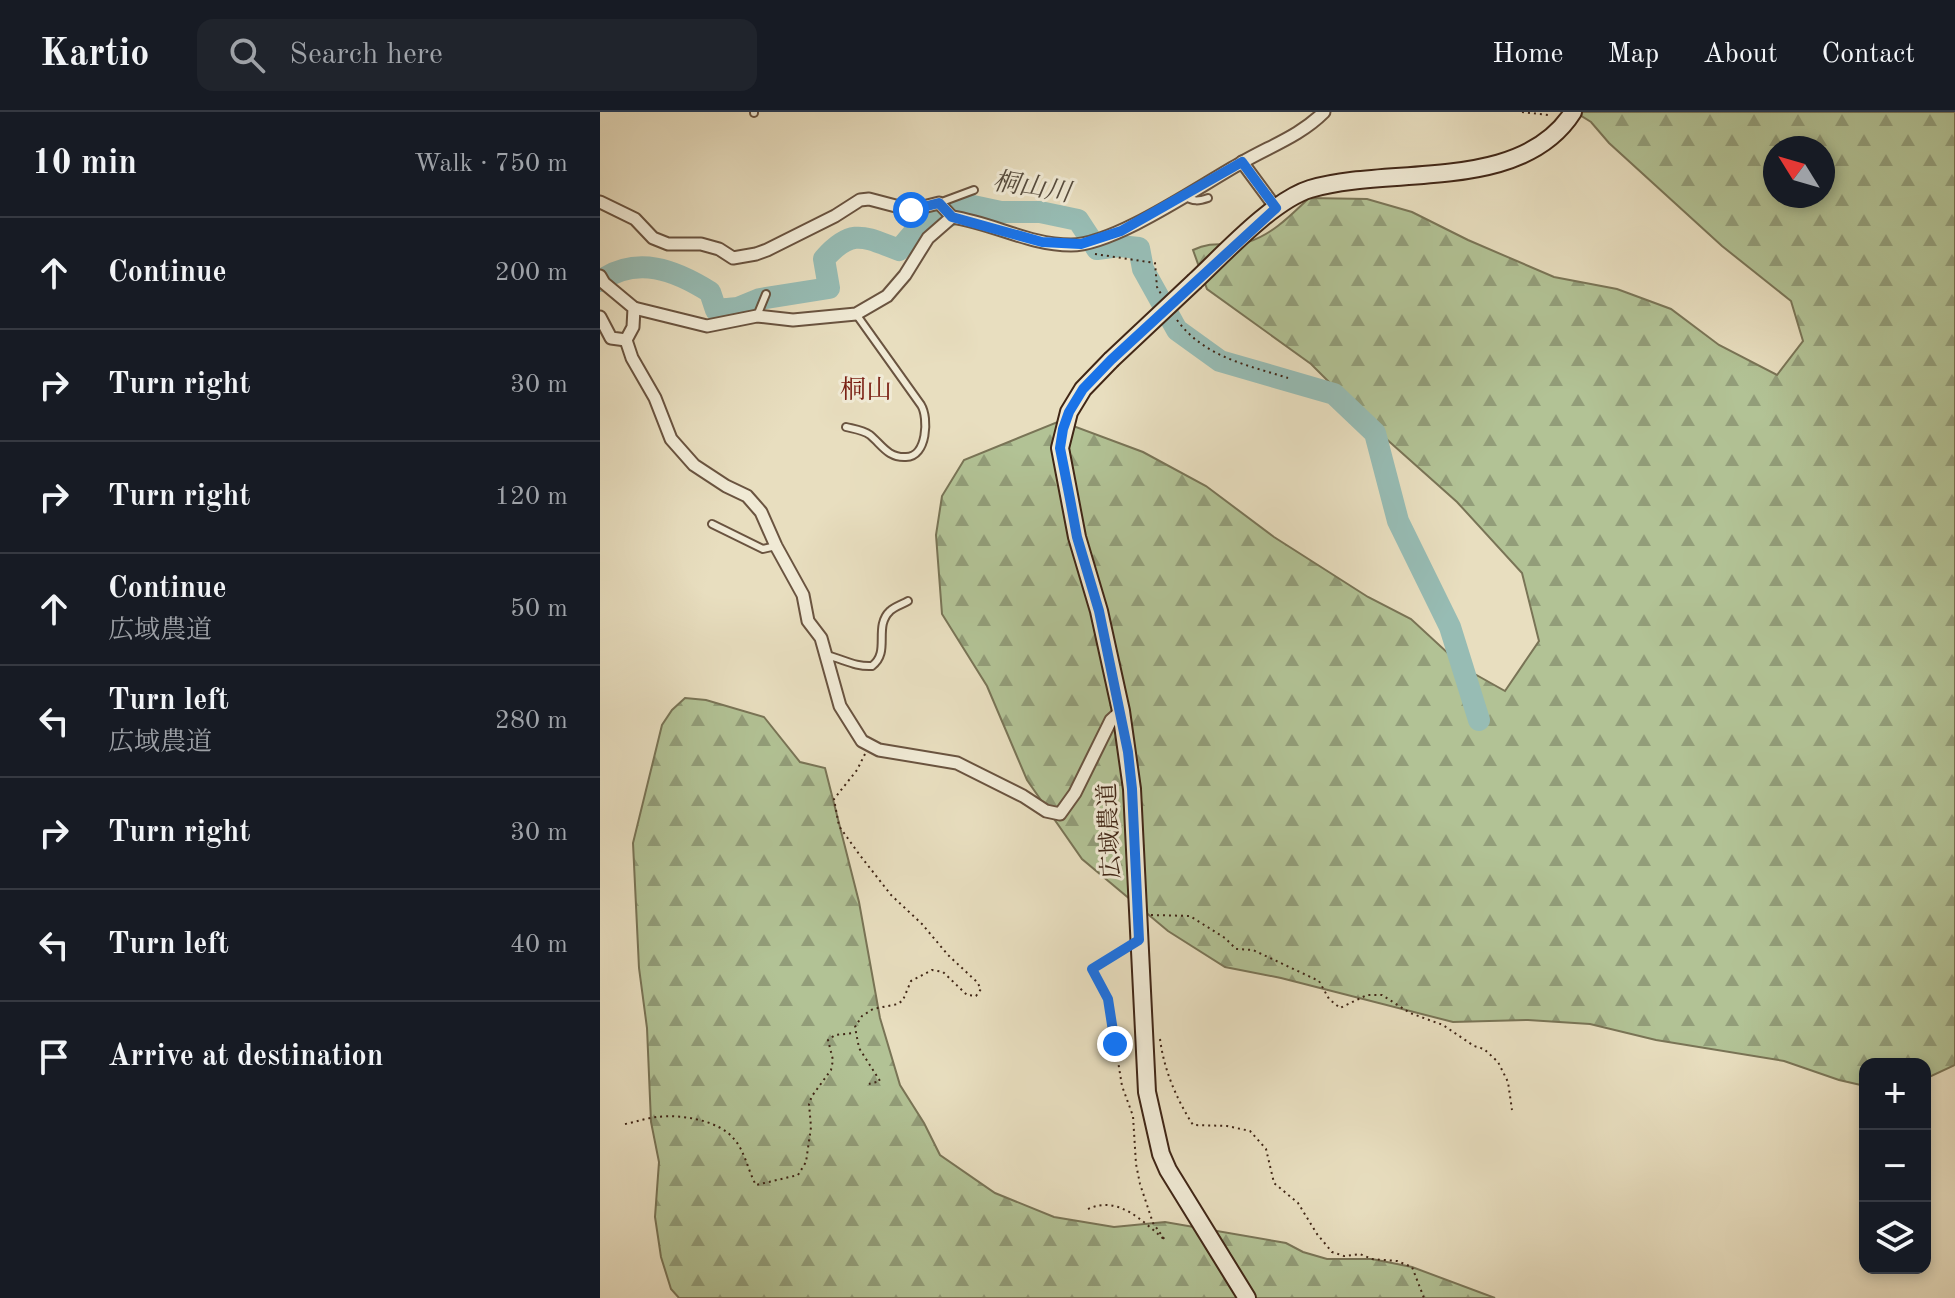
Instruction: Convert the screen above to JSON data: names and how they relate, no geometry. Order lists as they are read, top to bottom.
{
  "streets": {
    "street": ["広域農道"]
  },
  "districts": ["桐山"],
  "water": ["桐山川"],
  "north": "top left",
  "page": {
    "header": "Kartio",
    "search": "Search here",
    "nav": [
      "Home",
      "Map",
      "About",
      "Contact"
    ],
    "heading": ["10 min", "Walk · 750 m"],
    "list": [
      ["Continue", "200 m"],
      ["Turn right", "30 m"],
      ["Turn right", "120 m"],
      ["Continue", "広域農道", "50 m"],
      ["Turn left", "広域農道", "280 m"],
      ["Turn right", "30 m"],
      ["Turn left", "40 m"],
      "Arrive at destination"
    ],
    "map_buttons": ["+", "−"]
  }
}
